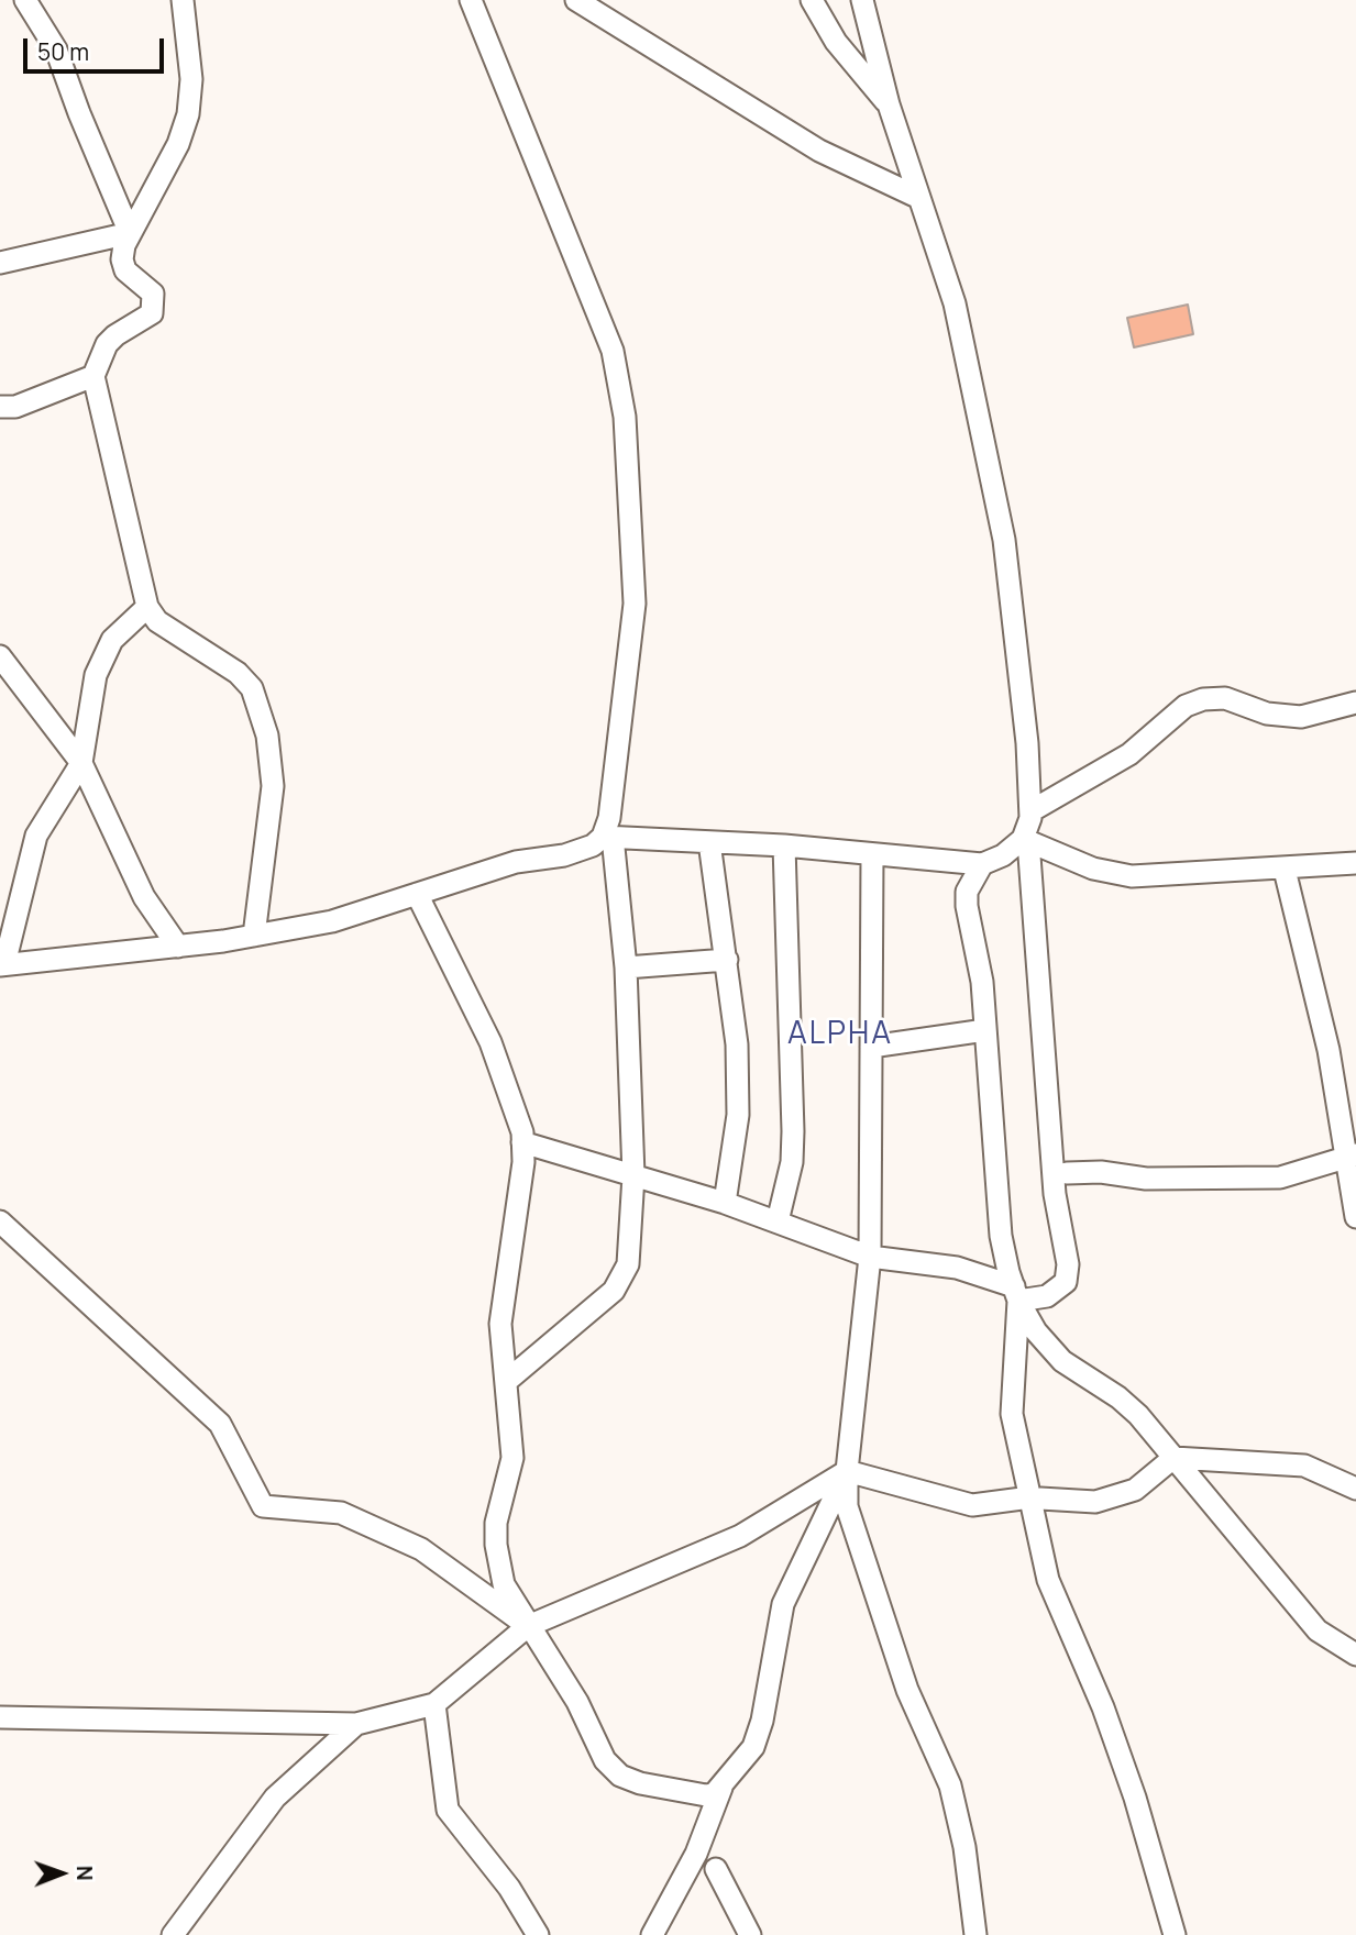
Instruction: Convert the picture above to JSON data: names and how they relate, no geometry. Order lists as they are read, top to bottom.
{
  "districts": ["ALPHA"],
  "scale_bar": "50 m",
  "north": "right"
}
